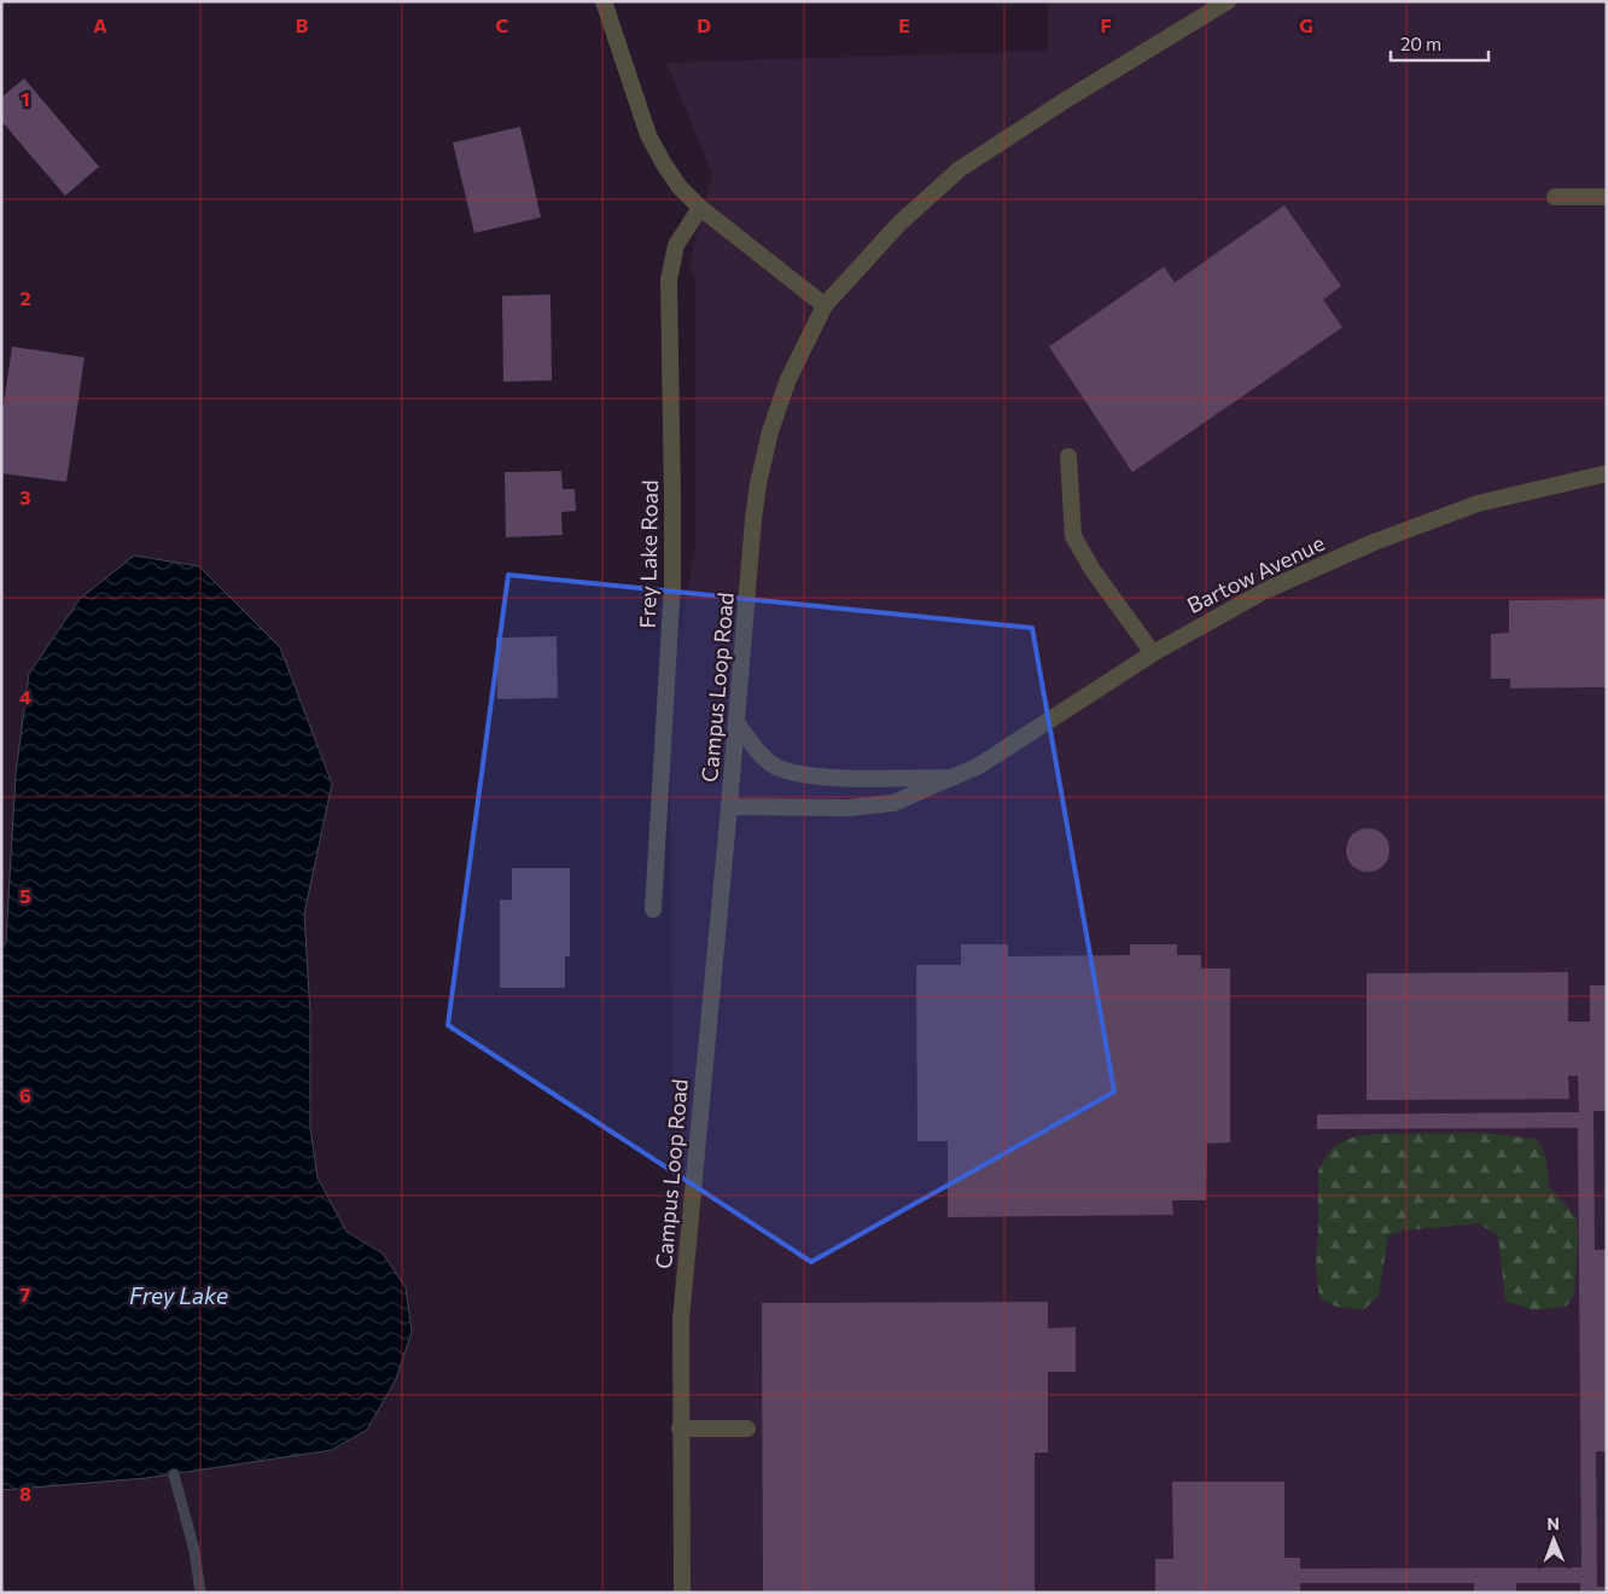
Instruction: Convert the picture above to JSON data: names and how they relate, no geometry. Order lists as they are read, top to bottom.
{
  "streets": {
    "street": ["Frey Lake Road", "Bartow Avenue", "Campus Loop Road"]
  },
  "crossings": [
    ["Bartow Avenue", "Campus Loop Road"]
  ],
  "water": ["Frey Lake"],
  "scale_bar": "20 m",
  "north": "top",
  "grid": {
    "columns": [
      "A",
      "B",
      "C",
      "D",
      "E",
      "F",
      "G"
    ],
    "rows": [
      "1",
      "2",
      "3",
      "4",
      "5",
      "6",
      "7",
      "8"
    ]
  }
}
